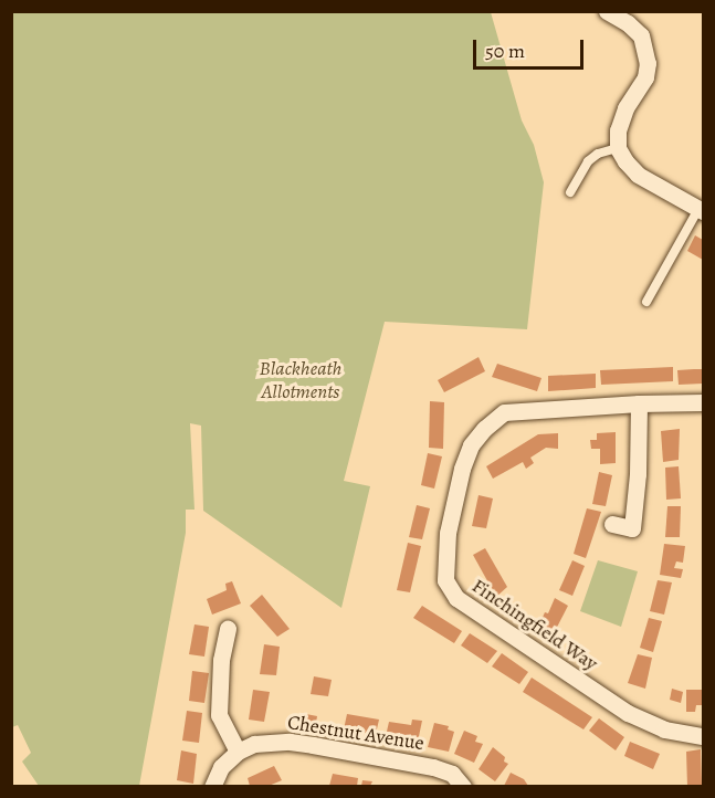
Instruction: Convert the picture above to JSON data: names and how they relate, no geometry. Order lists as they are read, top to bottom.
{
  "streets": {
    "street": ["Finchingfield Way", "Chestnut Avenue"]
  },
  "parks": ["Blackheath Allotments"],
  "scale_bar": "50 m"
}
